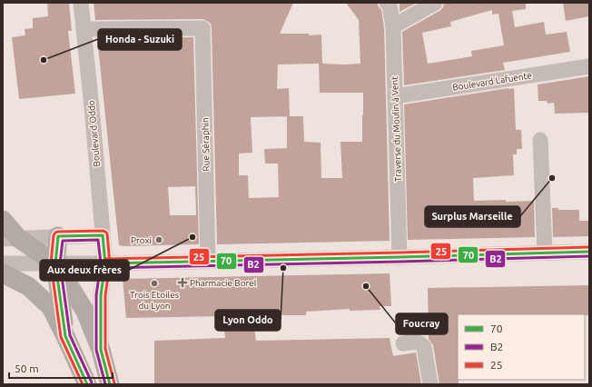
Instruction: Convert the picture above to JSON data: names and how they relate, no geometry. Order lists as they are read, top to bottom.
{
  "streets": {
    "street": [
      "Boulevard Lafuente",
      "Traverse du Moulin à Vent",
      "Boulevard Oddo",
      "Rue Séraphin"
    ]
  },
  "crossings": [
    ["Boulevard Lafuente", "Traverse du Moulin à Vent"],
    ["Boulevard Oddo", "Rue Séraphin"]
  ],
  "places": {
    "other": [
      "Honda - Suzuki",
      "Surplus Marseille",
      "Aux deux frères",
      "Proxi",
      "Lyon Oddo",
      "Trois Etoiles du Lyon",
      "Foucray"
    ],
    "health": ["Pharmacie Borel"]
  },
  "lines": ["transit line 25", "transit line 70", "transit line B2"],
  "legend": ["70", "B2", "25"],
  "scale_bar": "50 m"
}
